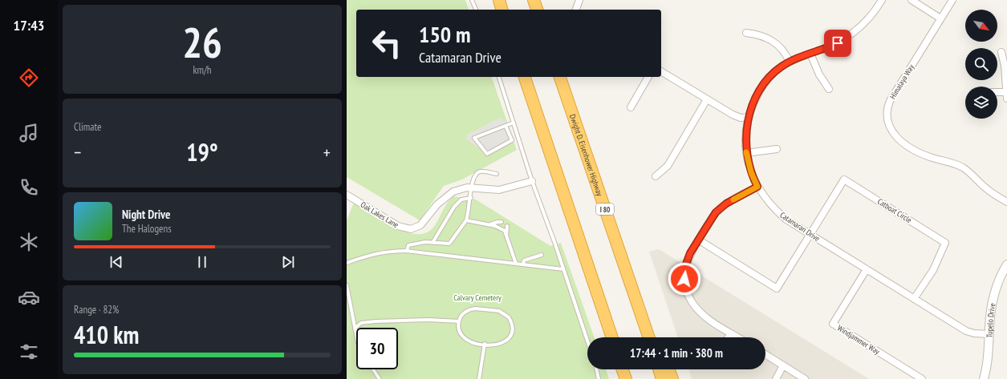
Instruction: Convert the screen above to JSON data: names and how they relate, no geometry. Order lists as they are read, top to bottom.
{
  "streets": {
    "highway": ["Dwight D. Eisenhower Highway", "I 80"],
    "street": [
      "Himalaya Way",
      "Catboat Circle",
      "Oak Lakes Lane",
      "Catamaran Drive",
      "Tupelo Drive",
      "Windjammer Way"
    ]
  },
  "crossings": [
    ["Catboat Circle", "Catamaran Drive"],
    ["Catamaran Drive", "Tupelo Drive"],
    ["Catamaran Drive", "Windjammer Way"]
  ],
  "parks": ["Calvary Cemetery"],
  "north": "bottom right",
  "page": {
    "tabs": "17:43",
    "tile": [
      ["26", "km/h"],
      "Climate",
      ["Range · 82%", "410 km"]
    ],
    "turn": ["150 m", "Catamaran Drive"],
    "heat": ["−", "19°", "+"],
    "song": ["Night Drive", "The Halogens"],
    "limit": "30",
    "trip": "17:44 · 1 min · 380 m"
  }
}
